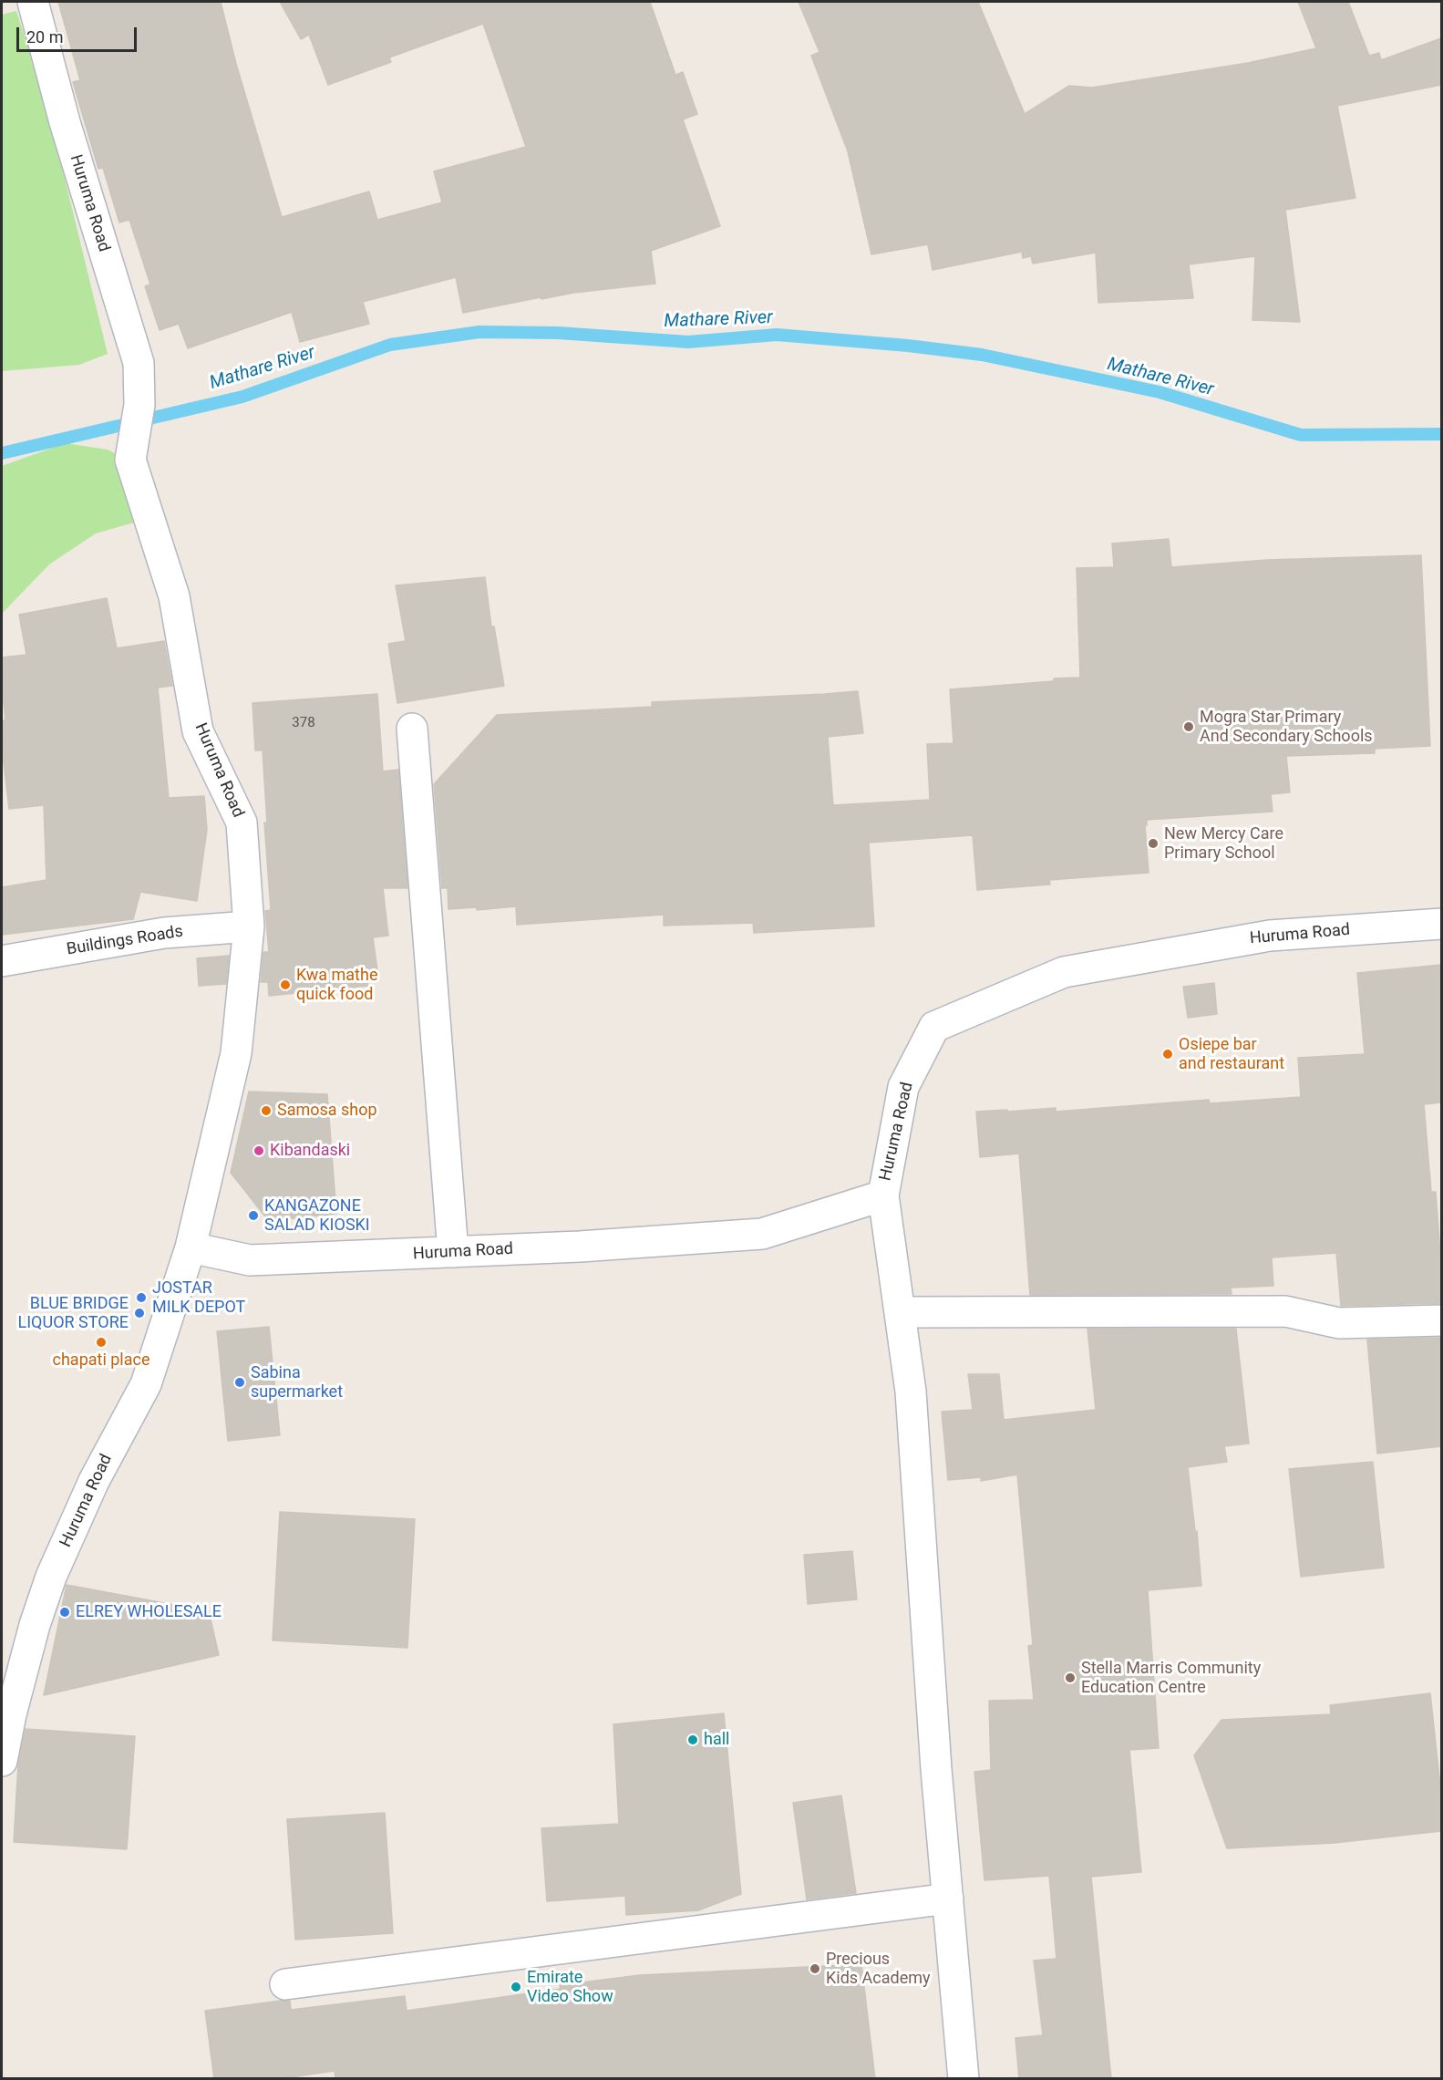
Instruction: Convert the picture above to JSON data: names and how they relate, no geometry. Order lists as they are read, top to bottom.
{
  "streets": {
    "street": ["Huruma Road", "Buildings Roads"]
  },
  "crossings": [
    ["Huruma Road", "Buildings Roads"]
  ],
  "water": ["Mathare River"],
  "places": [
    "Mogra Star Primary And Secondary Schools",
    "New Mercy Care Primary School",
    "Kwa mathe quick food",
    "Osiepe bar and restaurant",
    "Samosa shop",
    "Kibandaski",
    "KANGAZONE SALAD KIOSKI",
    "JOSTAR MILK DEPOT",
    "BLUE BRIDGE LIQUOR STORE",
    "chapati place",
    "Sabina supermarket",
    "ELREY WHOLESALE",
    "Stella Marris Community Education Centre",
    "hall",
    "Precious Kids Academy",
    "Emirate Video Show"
  ],
  "house_numbers": ["378"],
  "scale_bar": "20 m"
}
